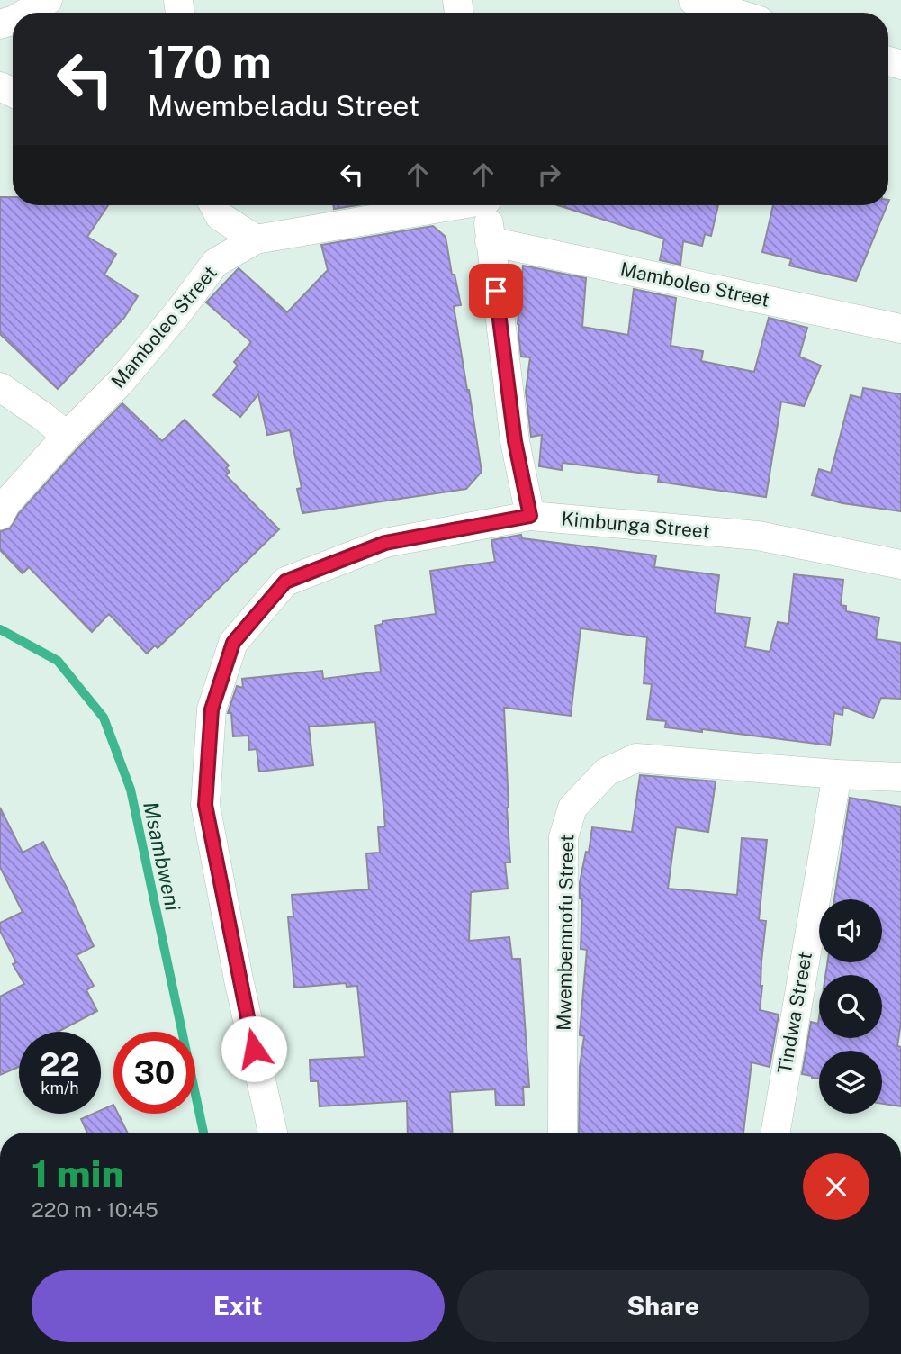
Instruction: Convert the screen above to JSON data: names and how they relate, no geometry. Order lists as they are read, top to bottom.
{
  "streets": {
    "street": [
      "Mamboleo Street",
      "Kimbunga Street",
      "Mwembemnofu Street",
      "Tindwa Street"
    ]
  },
  "crossings": [
    ["Mwembemnofu Street", "Tindwa Street"]
  ],
  "water": ["Msambweni"],
  "page": {
    "turn": ["170 m", "Mwembeladu Street"],
    "speed": "22 km/h",
    "limit": "30",
    "heading": ["1 min", "220 m · 10:45"],
    "buttons": ["Exit", "Share"]
  }
}
